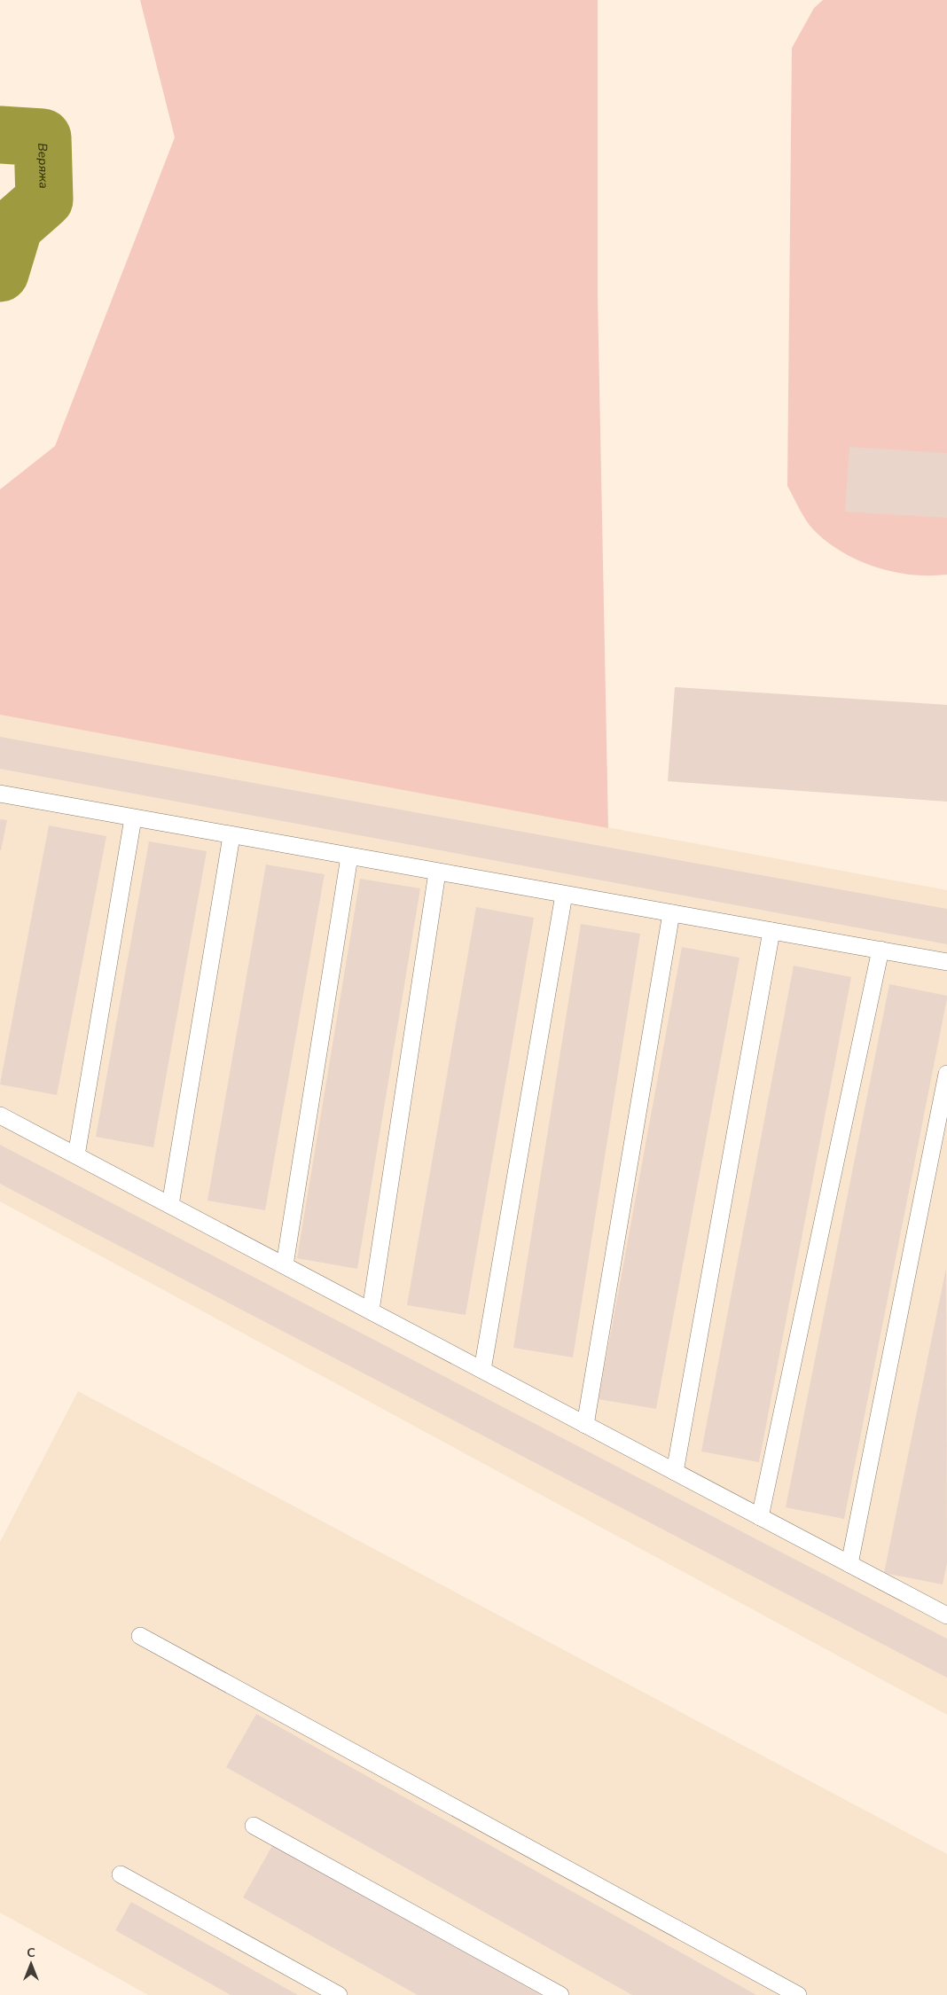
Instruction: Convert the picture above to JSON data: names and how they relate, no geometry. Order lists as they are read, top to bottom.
{
  "water": ["Веряжа"],
  "north": "top"
}
